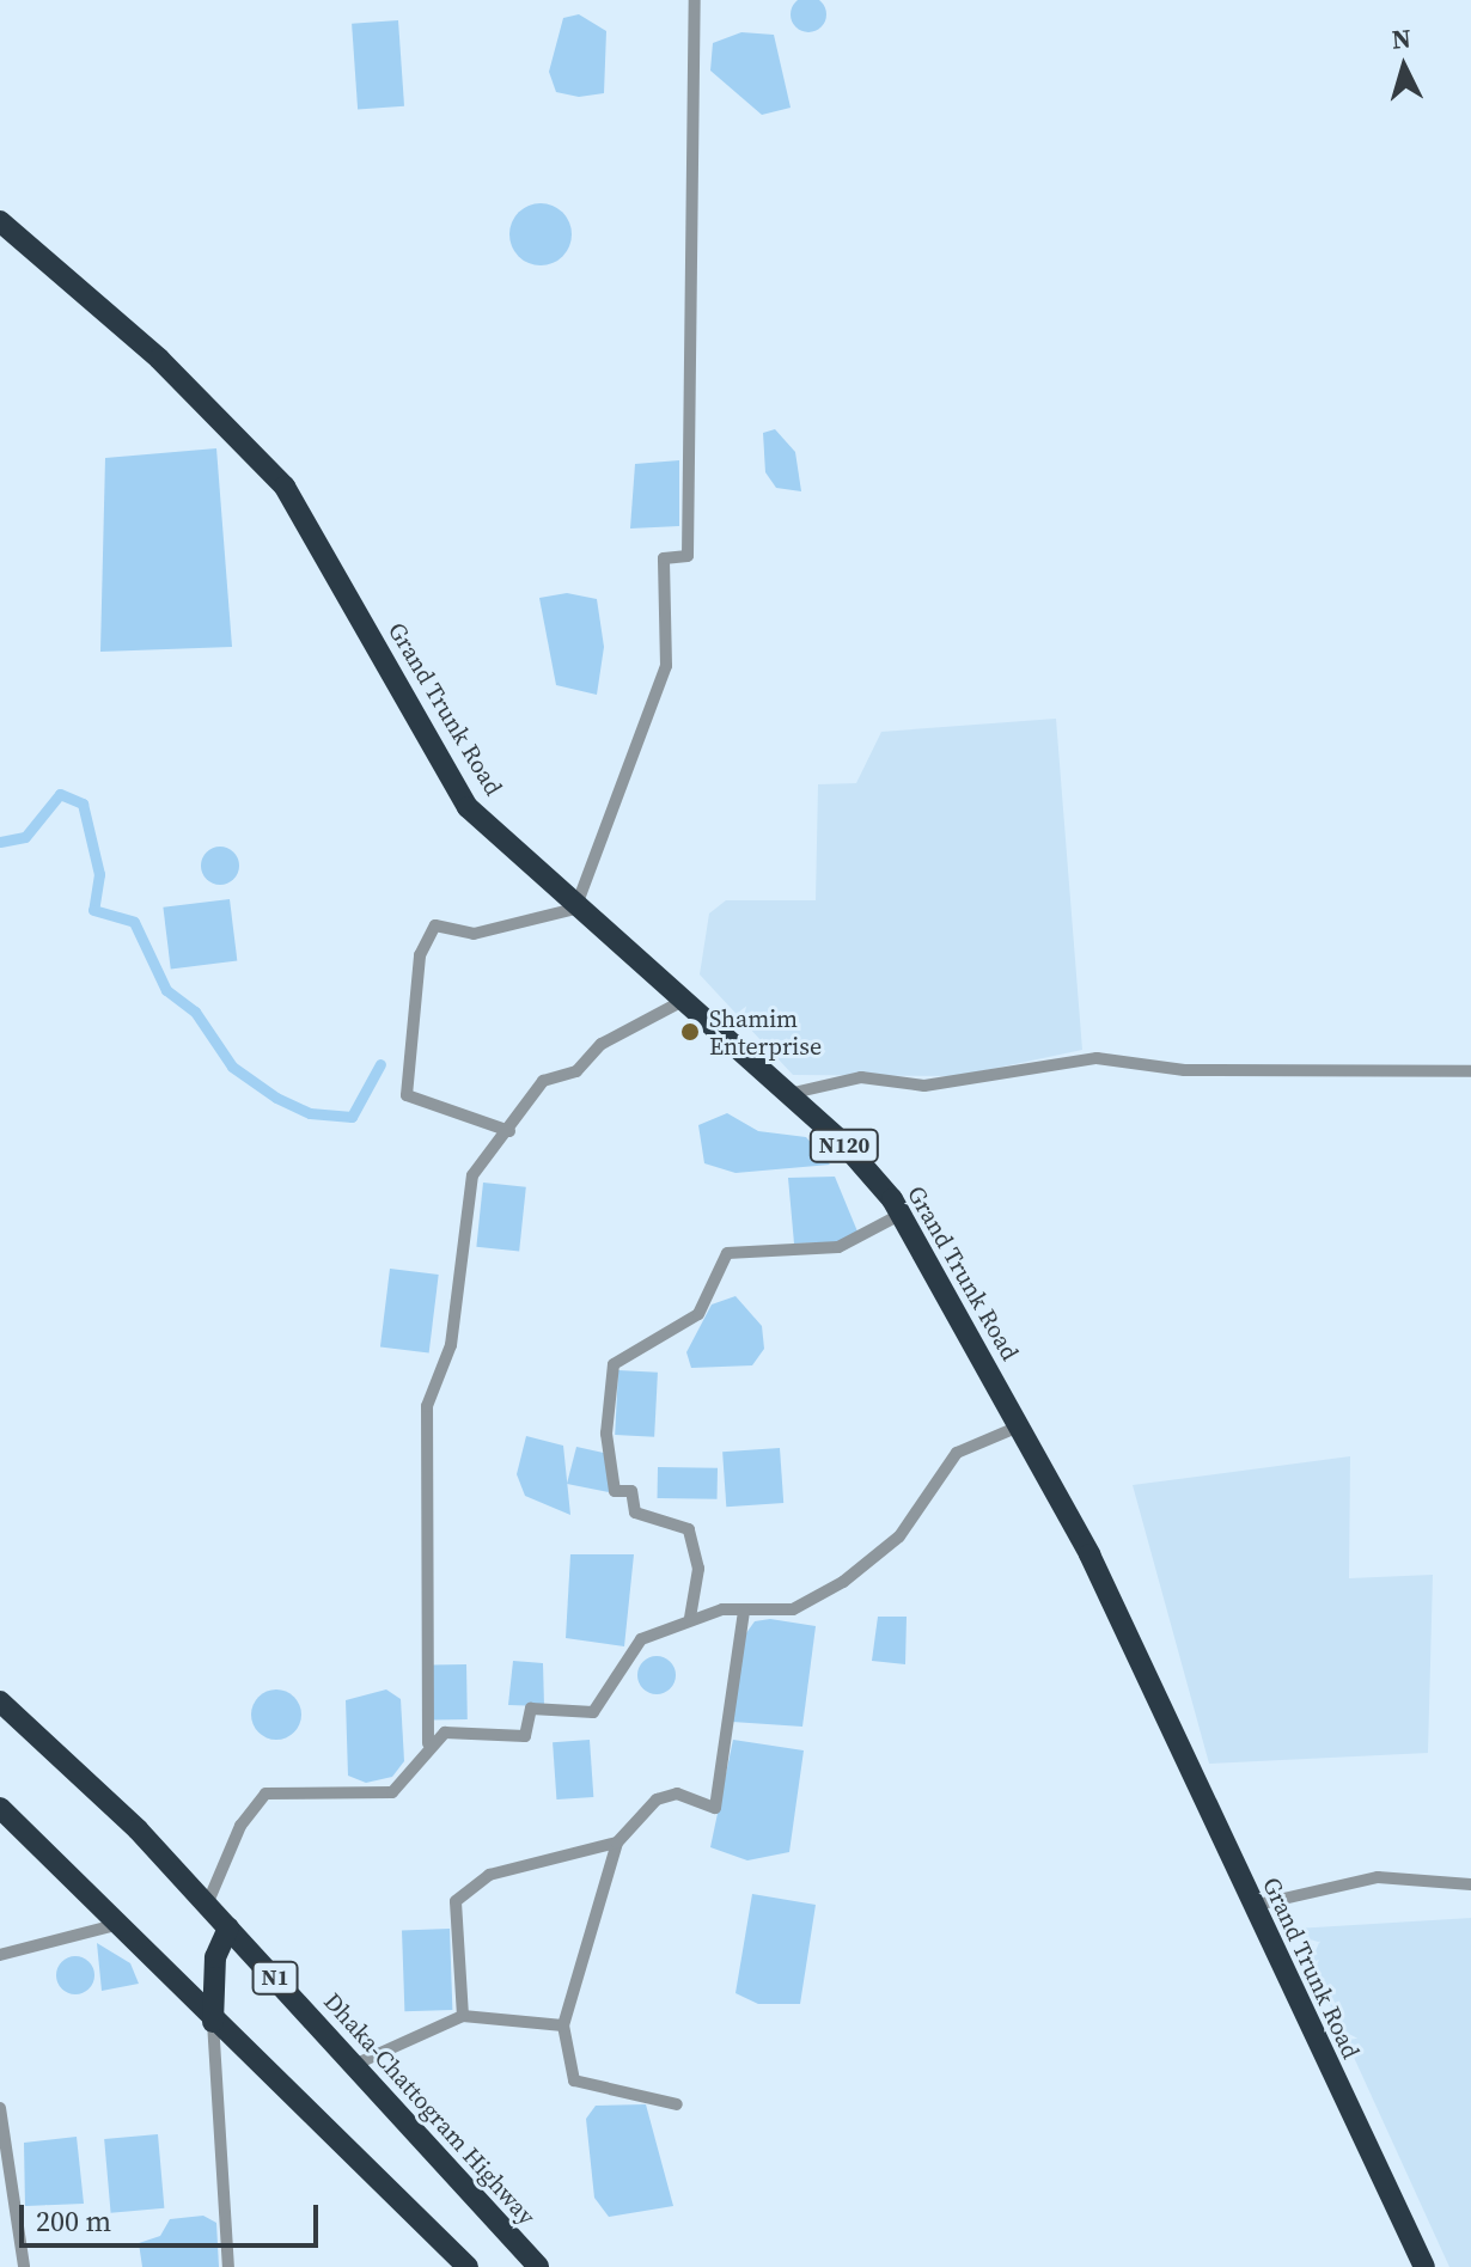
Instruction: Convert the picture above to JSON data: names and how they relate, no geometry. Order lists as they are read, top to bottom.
{
  "streets": {
    "highway": [
      "Grand Trunk Road",
      "N120",
      "N1",
      "Dhaka-Chattogram Highway"
    ]
  },
  "places": ["Shamim Enterprise"],
  "scale_bar": "200 m",
  "north": "top"
}
